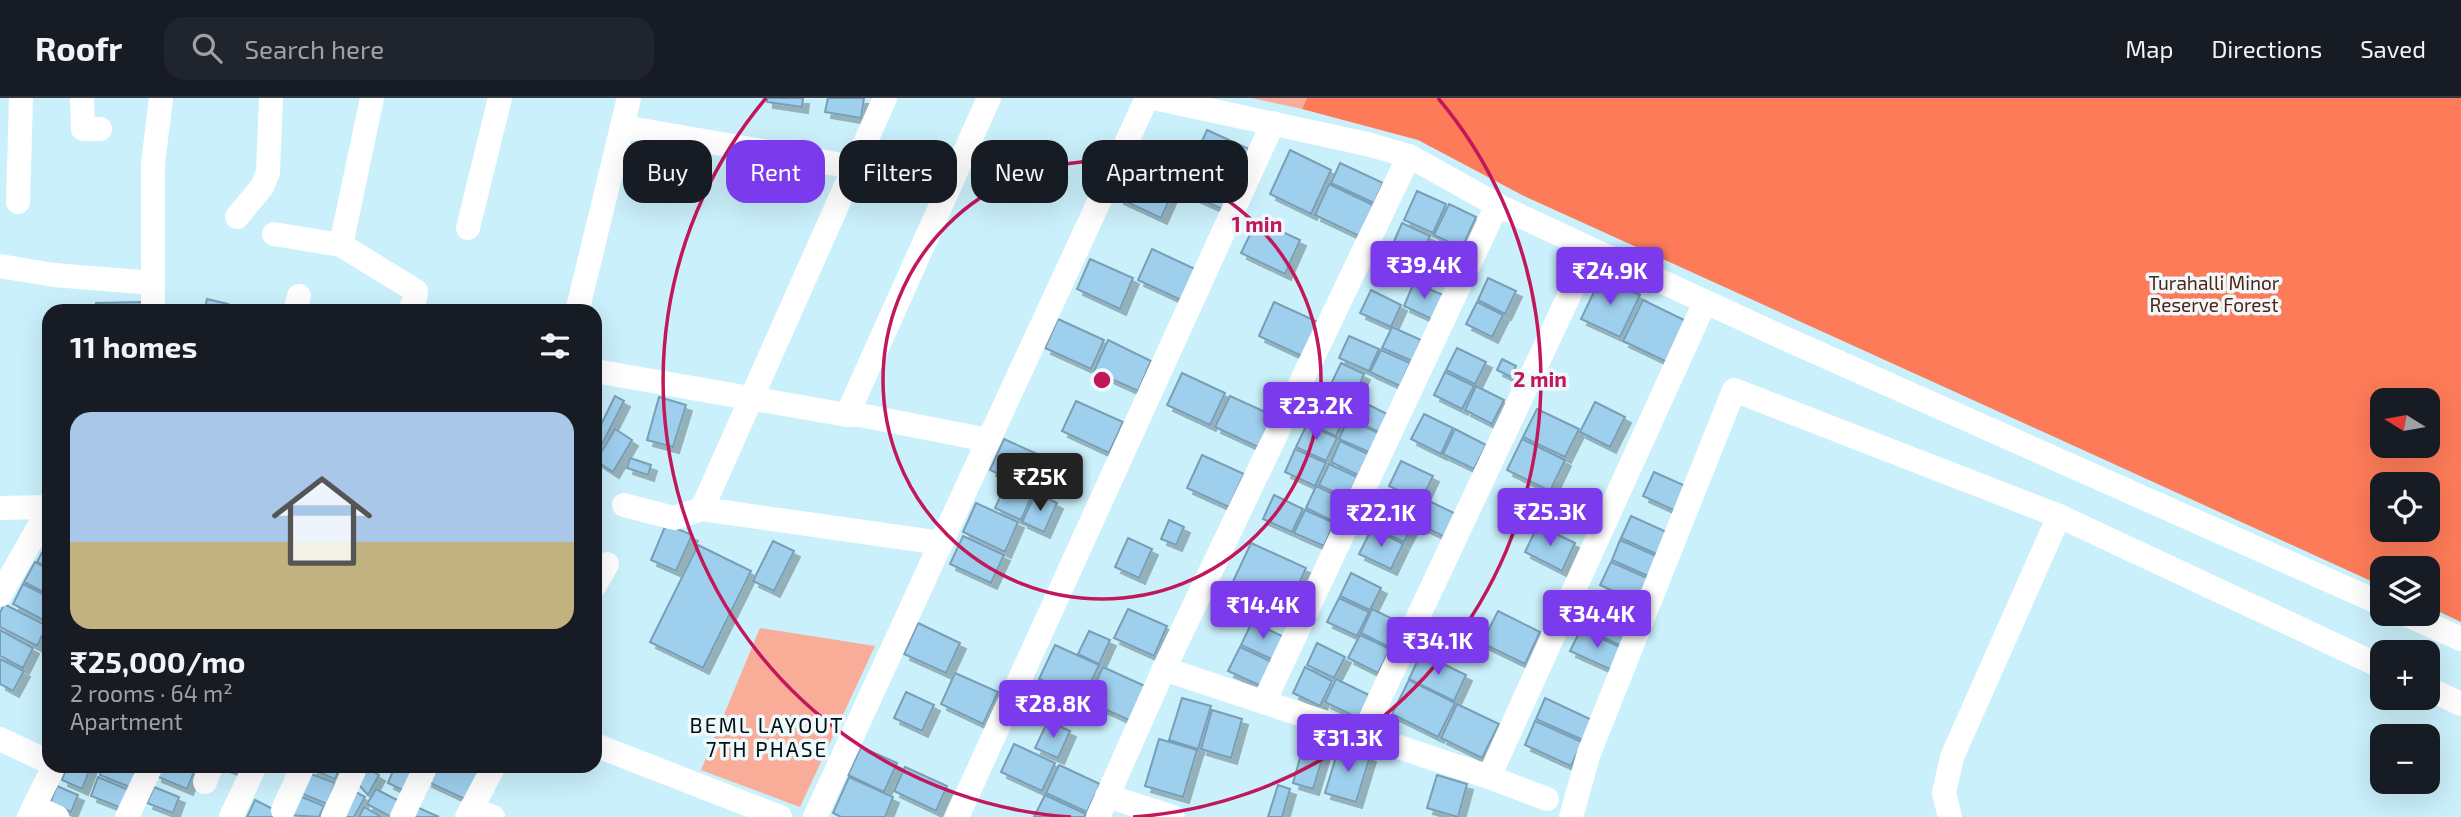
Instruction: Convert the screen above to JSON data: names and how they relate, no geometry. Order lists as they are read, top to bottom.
{
  "districts": ["BEML LAYOUT 7TH PHASE"],
  "parks": ["Turahalli Minor Reserve Forest"],
  "north": "left",
  "page": {
    "header": "Roofr",
    "search": "Search here",
    "nav": ["Map", "Directions", "Saved"],
    "chip": [
      "Buy",
      "Rent",
      "Filters",
      "New",
      "Apartment"
    ],
    "price": [
      "₹39.4K",
      "₹24.9K",
      "₹23.2K",
      "₹25K",
      "₹25.3K",
      "₹22.1K",
      "₹14.4K",
      "₹34.4K",
      "₹34.1K",
      "₹28.8K",
      "₹31.3K"
    ],
    "heading": "11 homes",
    "map_buttons": ["+", "−"],
    "list": [
      {
        "name": "₹25,000/mo",
        "note": "2 rooms · 64 m² · Apartment"
      }
    ]
  },
  "rings": ["1 min", "2 min"]
}
